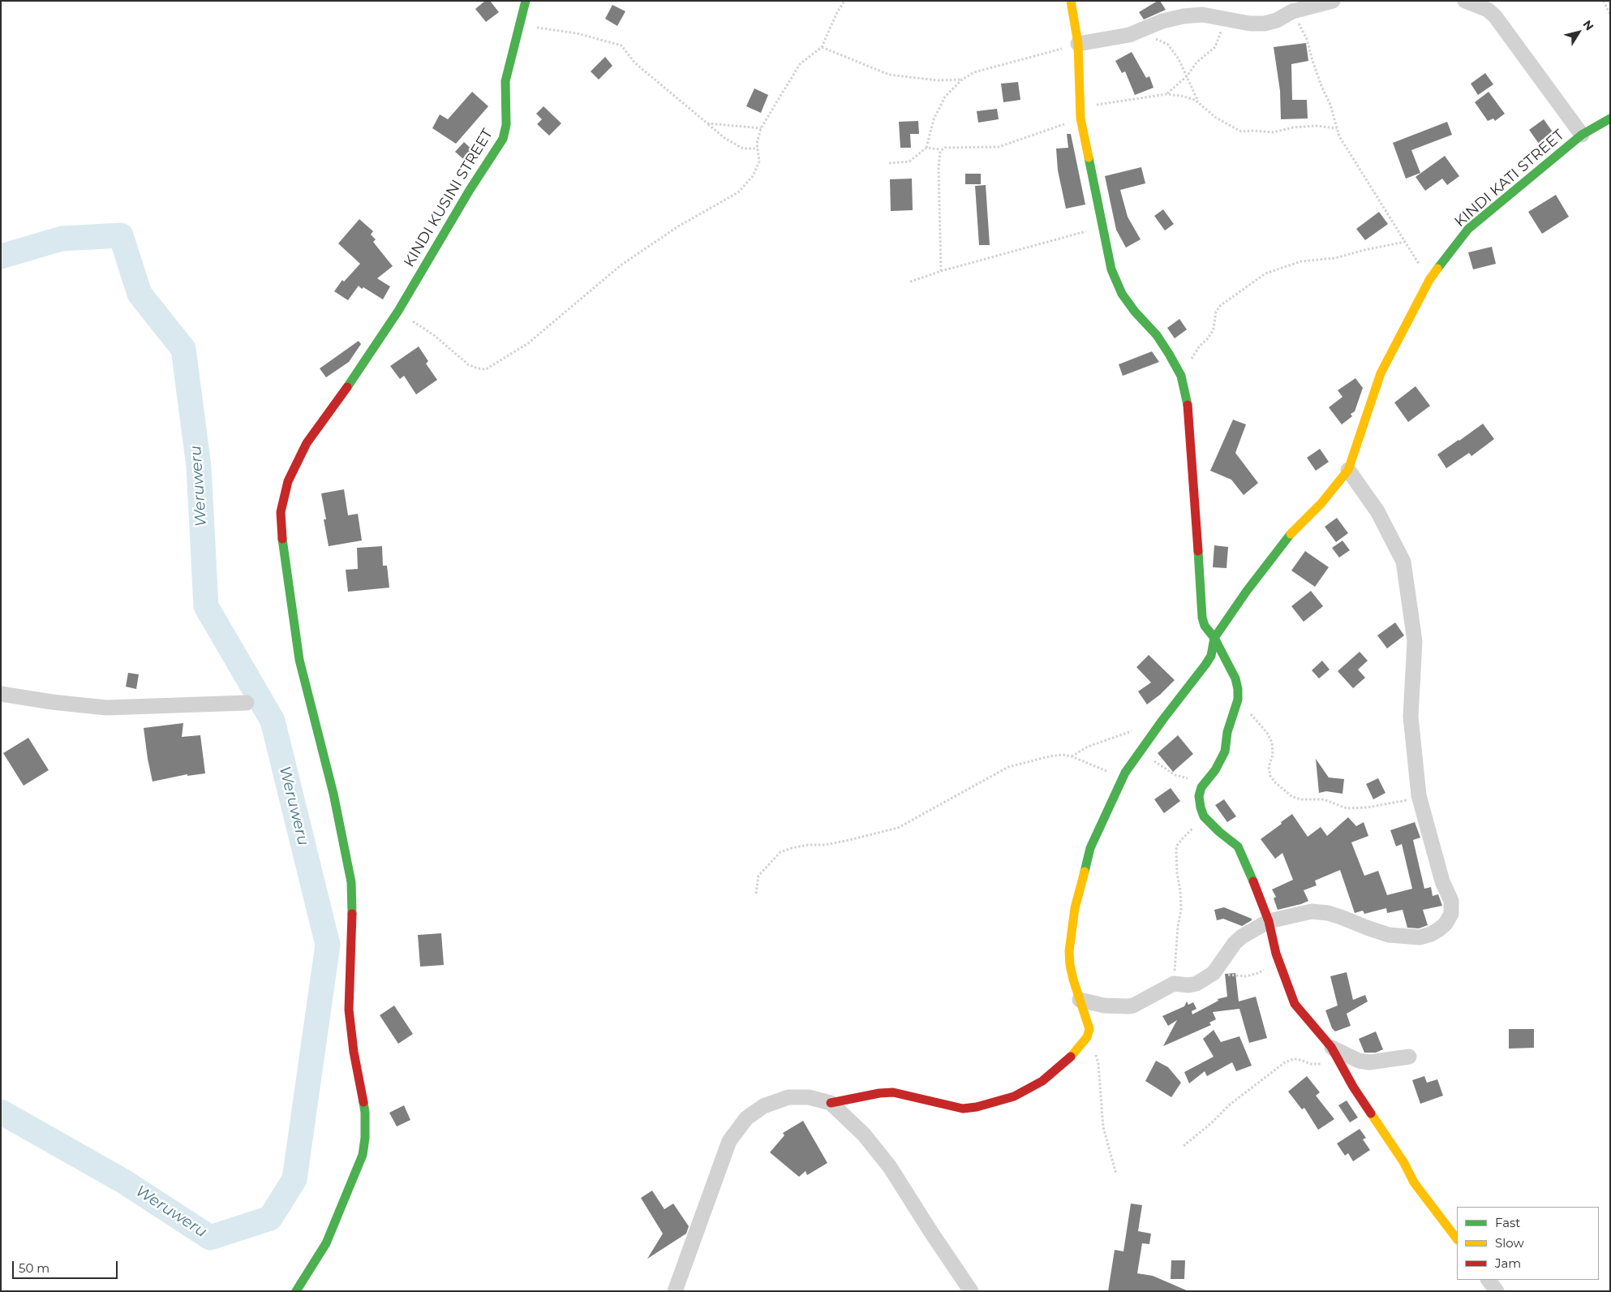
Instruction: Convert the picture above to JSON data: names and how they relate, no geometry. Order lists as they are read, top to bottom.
{
  "streets": {
    "street": ["KINDI KATI STREET", "KINDI KUSINI STREET"]
  },
  "water": ["Weruweru"],
  "legend": ["Fast", "Slow", "Jam"],
  "scale_bar": "50 m",
  "north": "top right"
}
